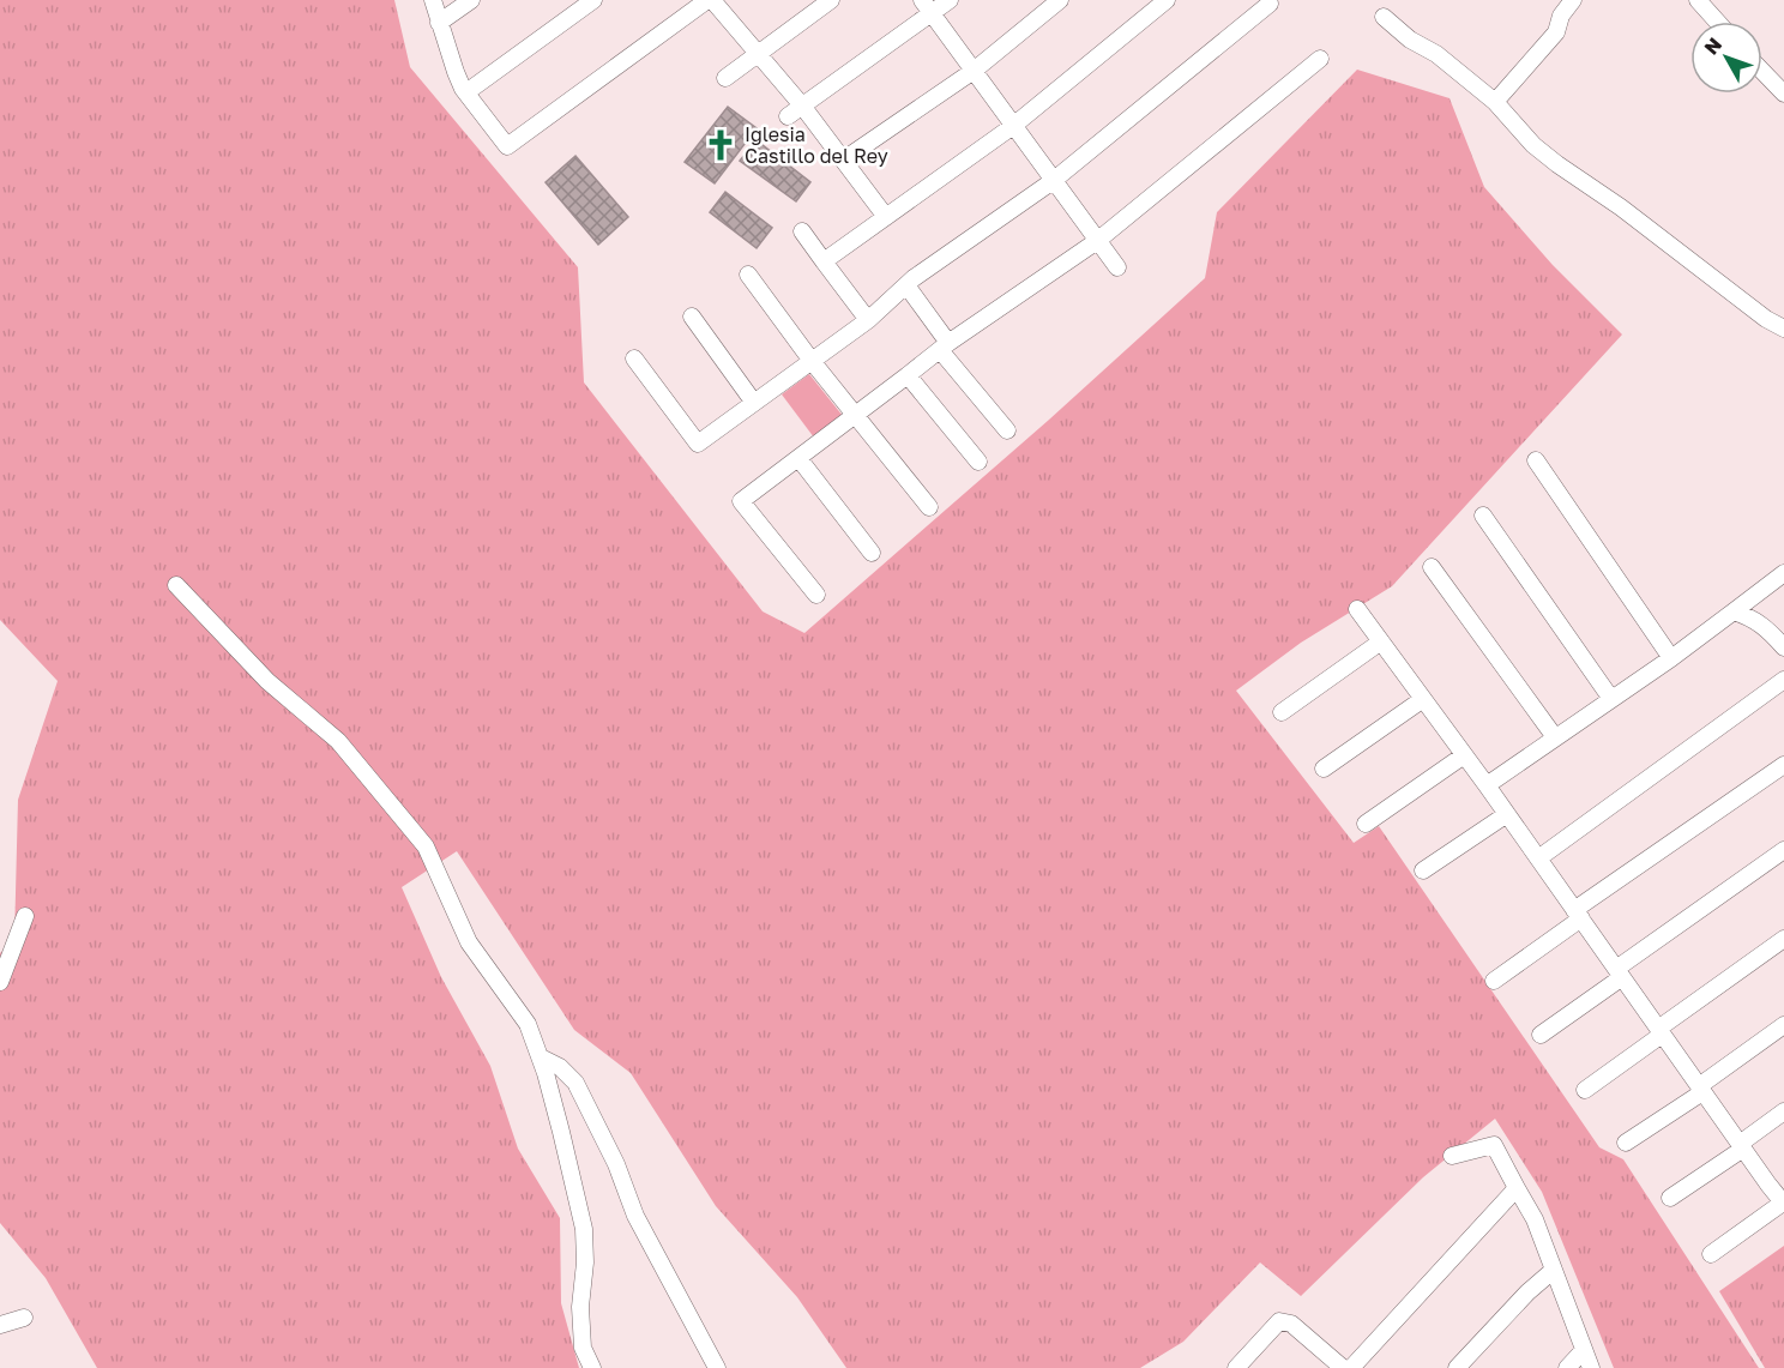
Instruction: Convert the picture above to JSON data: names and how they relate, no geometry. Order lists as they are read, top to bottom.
{
  "places": {
    "church": ["Iglesia Castillo del Rey"]
  },
  "north": "top left"
}
